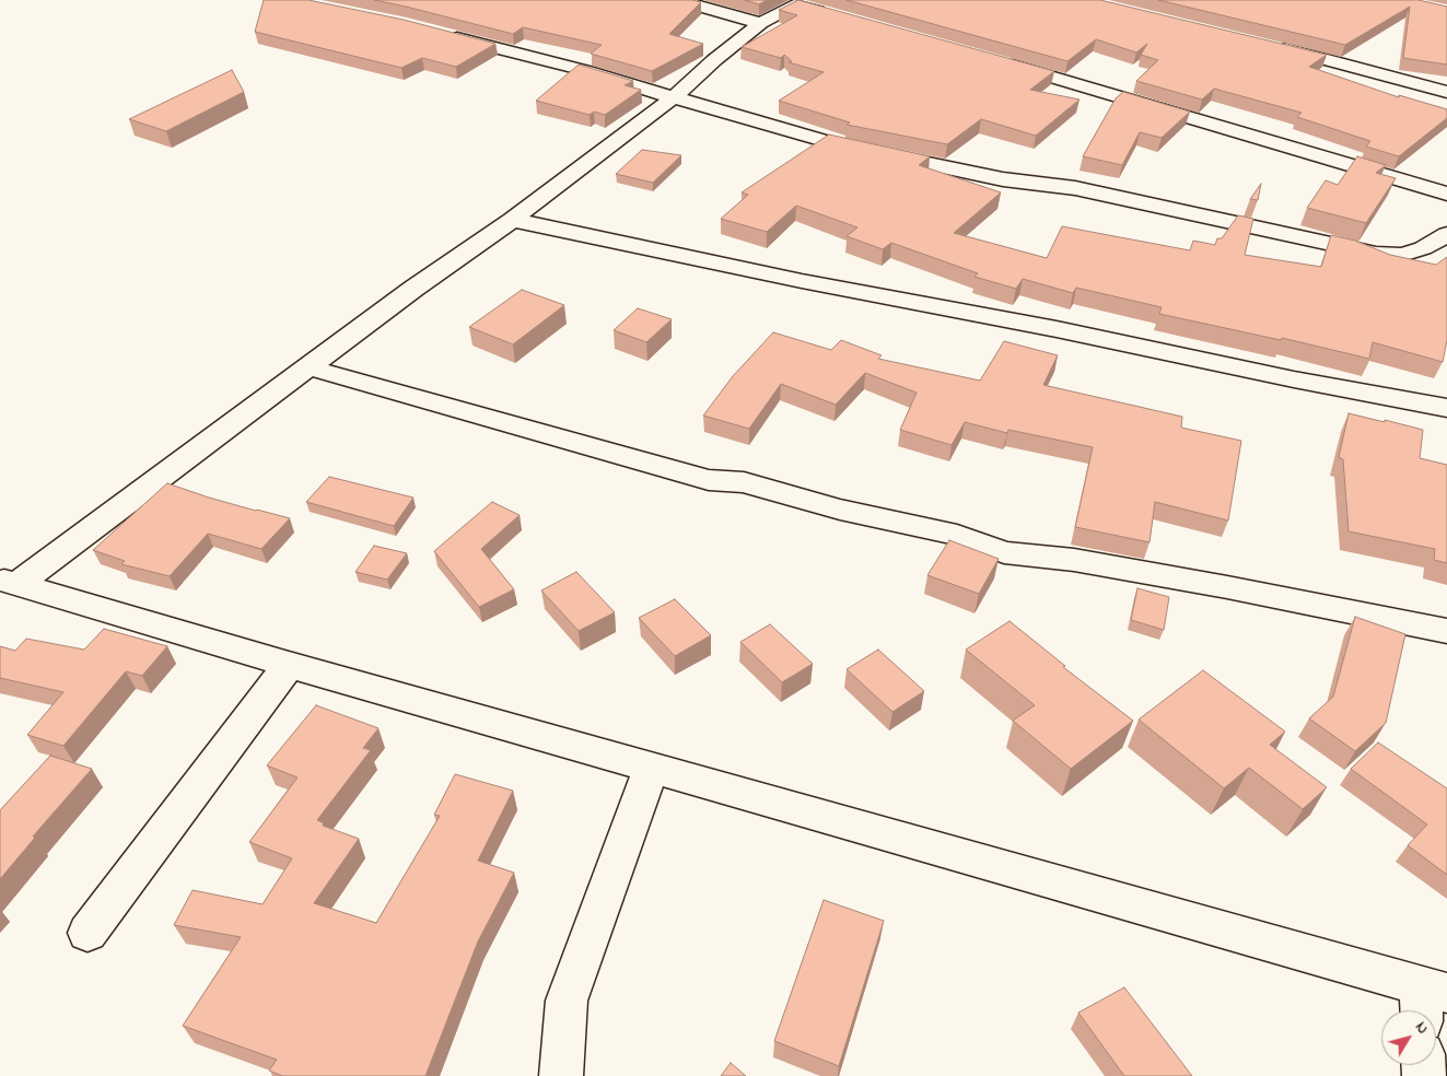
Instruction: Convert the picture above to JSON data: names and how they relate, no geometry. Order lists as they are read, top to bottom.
{
  "north": "top right"
}
